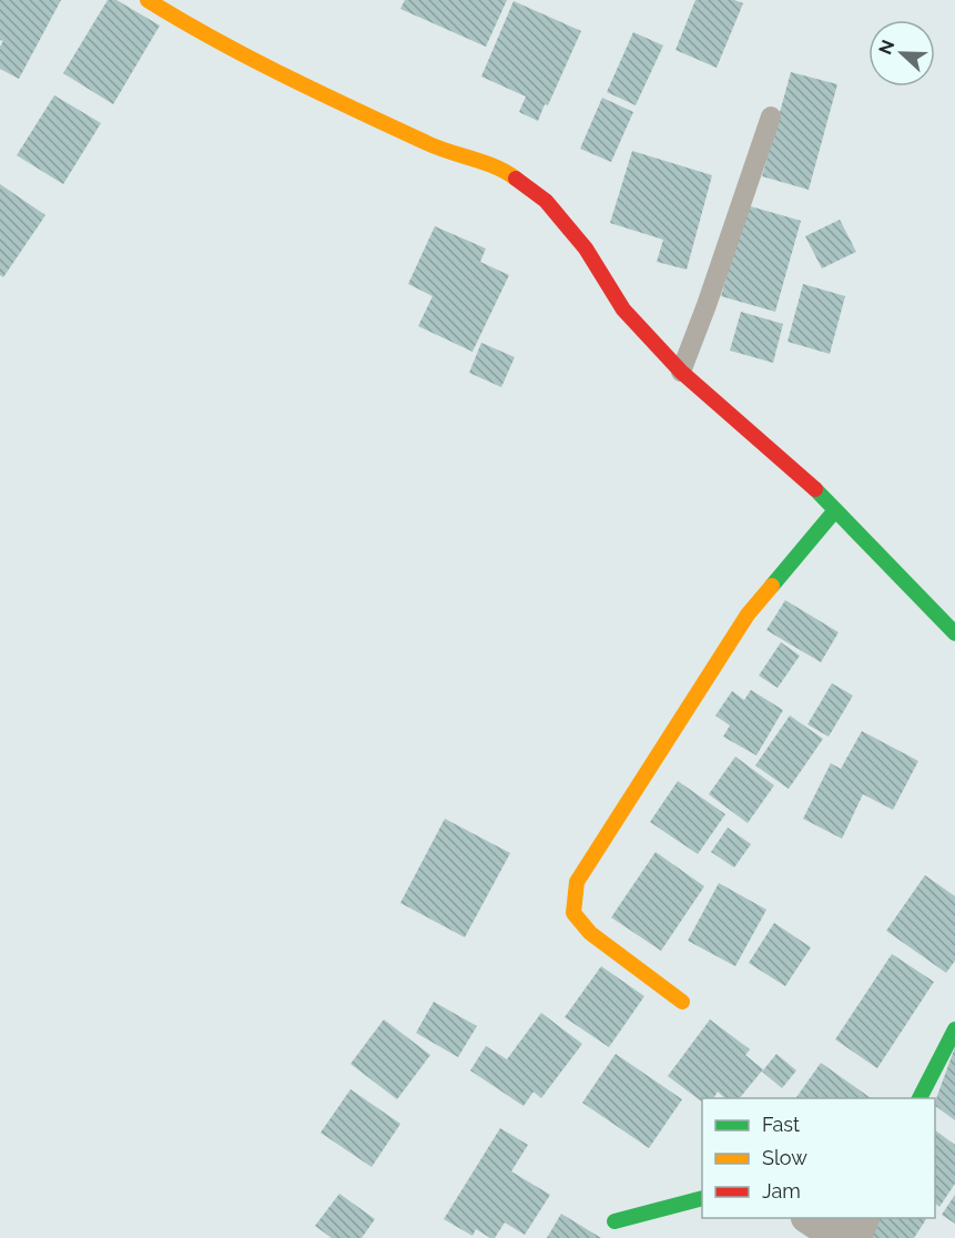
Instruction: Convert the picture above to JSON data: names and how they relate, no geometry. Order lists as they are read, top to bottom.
{
  "legend": ["Fast", "Slow", "Jam"],
  "north": "left"
}
